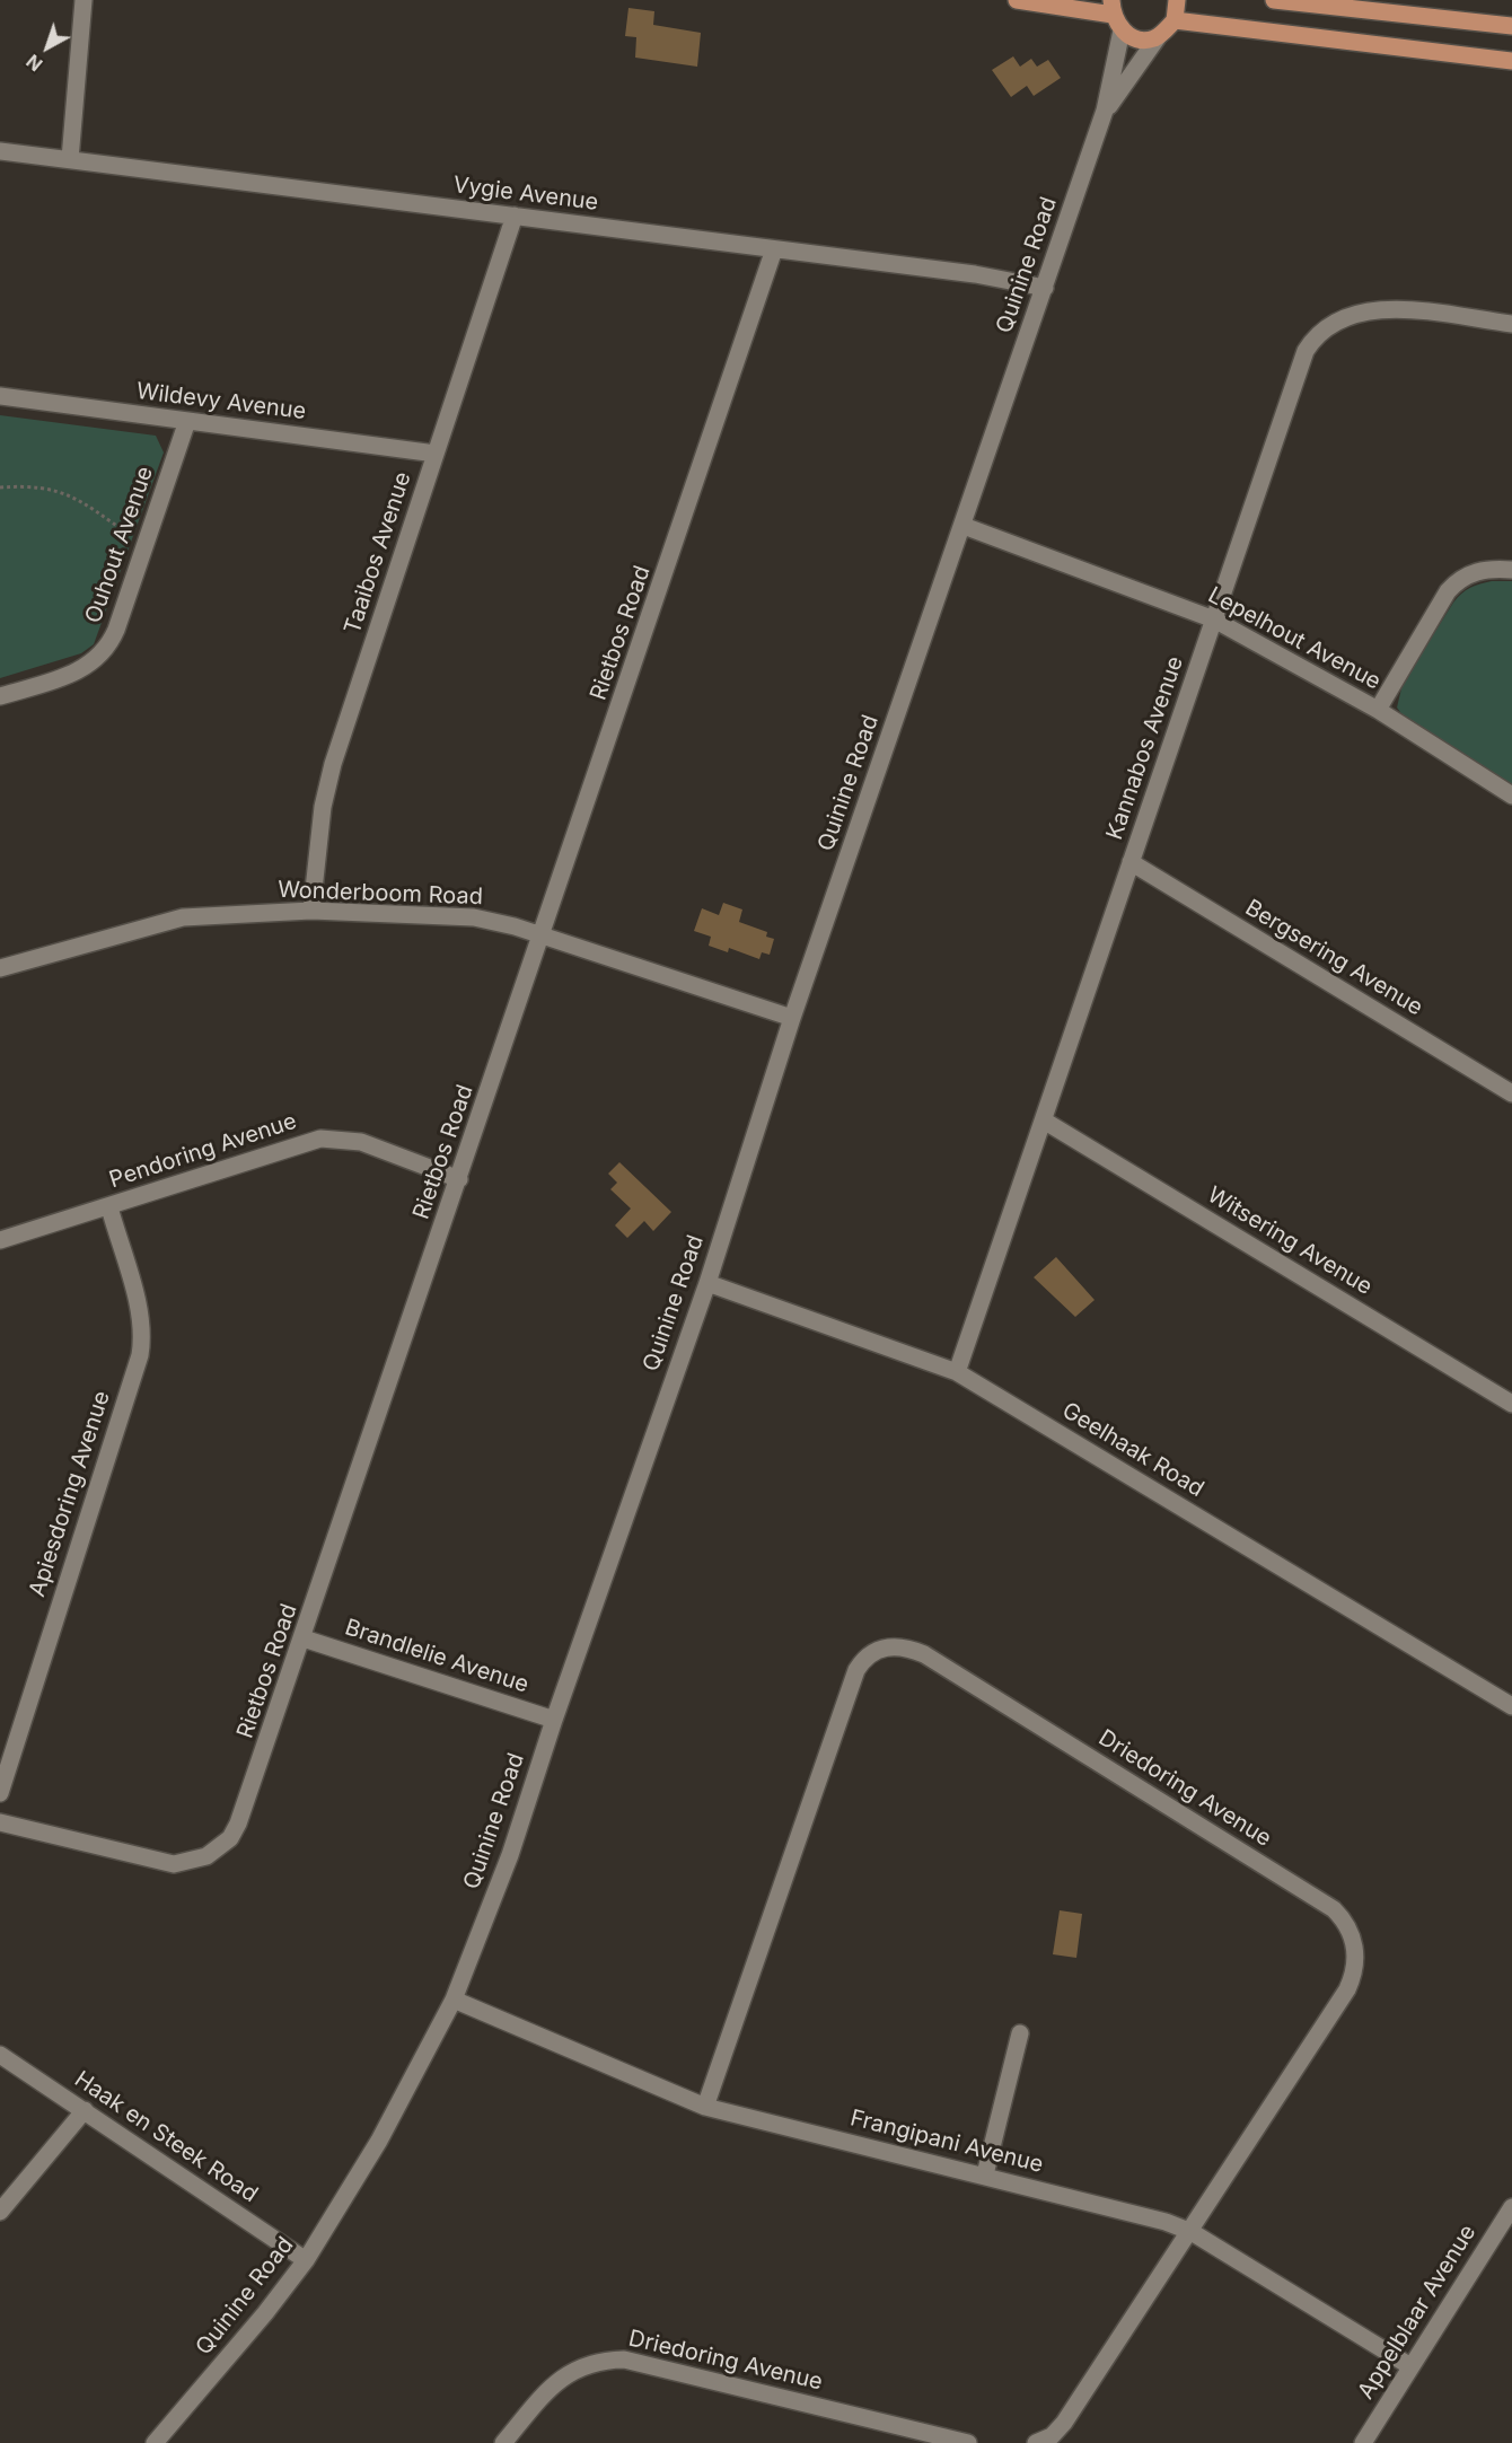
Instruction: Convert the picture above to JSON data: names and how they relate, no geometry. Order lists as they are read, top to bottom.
{
  "streets": {
    "street": [
      "Vygie Avenue",
      "Quinine Road",
      "Wildevy Avenue",
      "Ouhout Avenue",
      "Taaibos Avenue",
      "Rietbos Road",
      "Lepelhout Avenue",
      "Kannabos Avenue",
      "Wonderboom Road",
      "Bergsering Avenue",
      "Pendoring Avenue",
      "Witsering Avenue",
      "Geelhaak Road",
      "Apiesdoring Avenue",
      "Brandlelie Avenue",
      "Driedoring Avenue",
      "Haak en Steek Road",
      "Frangipani Avenue",
      "Appelblaar Avenue"
    ]
  },
  "crossings": [
    ["Vygie Avenue", "Quinine Road"],
    ["Vygie Avenue", "Taaibos Avenue"],
    ["Vygie Avenue", "Rietbos Road"],
    ["Quinine Road", "Lepelhout Avenue"],
    ["Quinine Road", "Wonderboom Road"],
    ["Quinine Road", "Geelhaak Road"],
    ["Quinine Road", "Brandlelie Avenue"],
    ["Quinine Road", "Haak en Steek Road"],
    ["Quinine Road", "Frangipani Avenue"],
    ["Wildevy Avenue", "Ouhout Avenue"],
    ["Wildevy Avenue", "Taaibos Avenue"],
    ["Taaibos Avenue", "Wonderboom Road"],
    ["Rietbos Road", "Wonderboom Road"],
    ["Rietbos Road", "Pendoring Avenue"],
    ["Rietbos Road", "Brandlelie Avenue"],
    ["Lepelhout Avenue", "Kannabos Avenue"],
    ["Kannabos Avenue", "Bergsering Avenue"],
    ["Kannabos Avenue", "Witsering Avenue"],
    ["Kannabos Avenue", "Geelhaak Road"],
    ["Pendoring Avenue", "Apiesdoring Avenue"],
    ["Driedoring Avenue", "Frangipani Avenue"],
    ["Frangipani Avenue", "Appelblaar Avenue"]
  ],
  "north": "bottom left"
}
